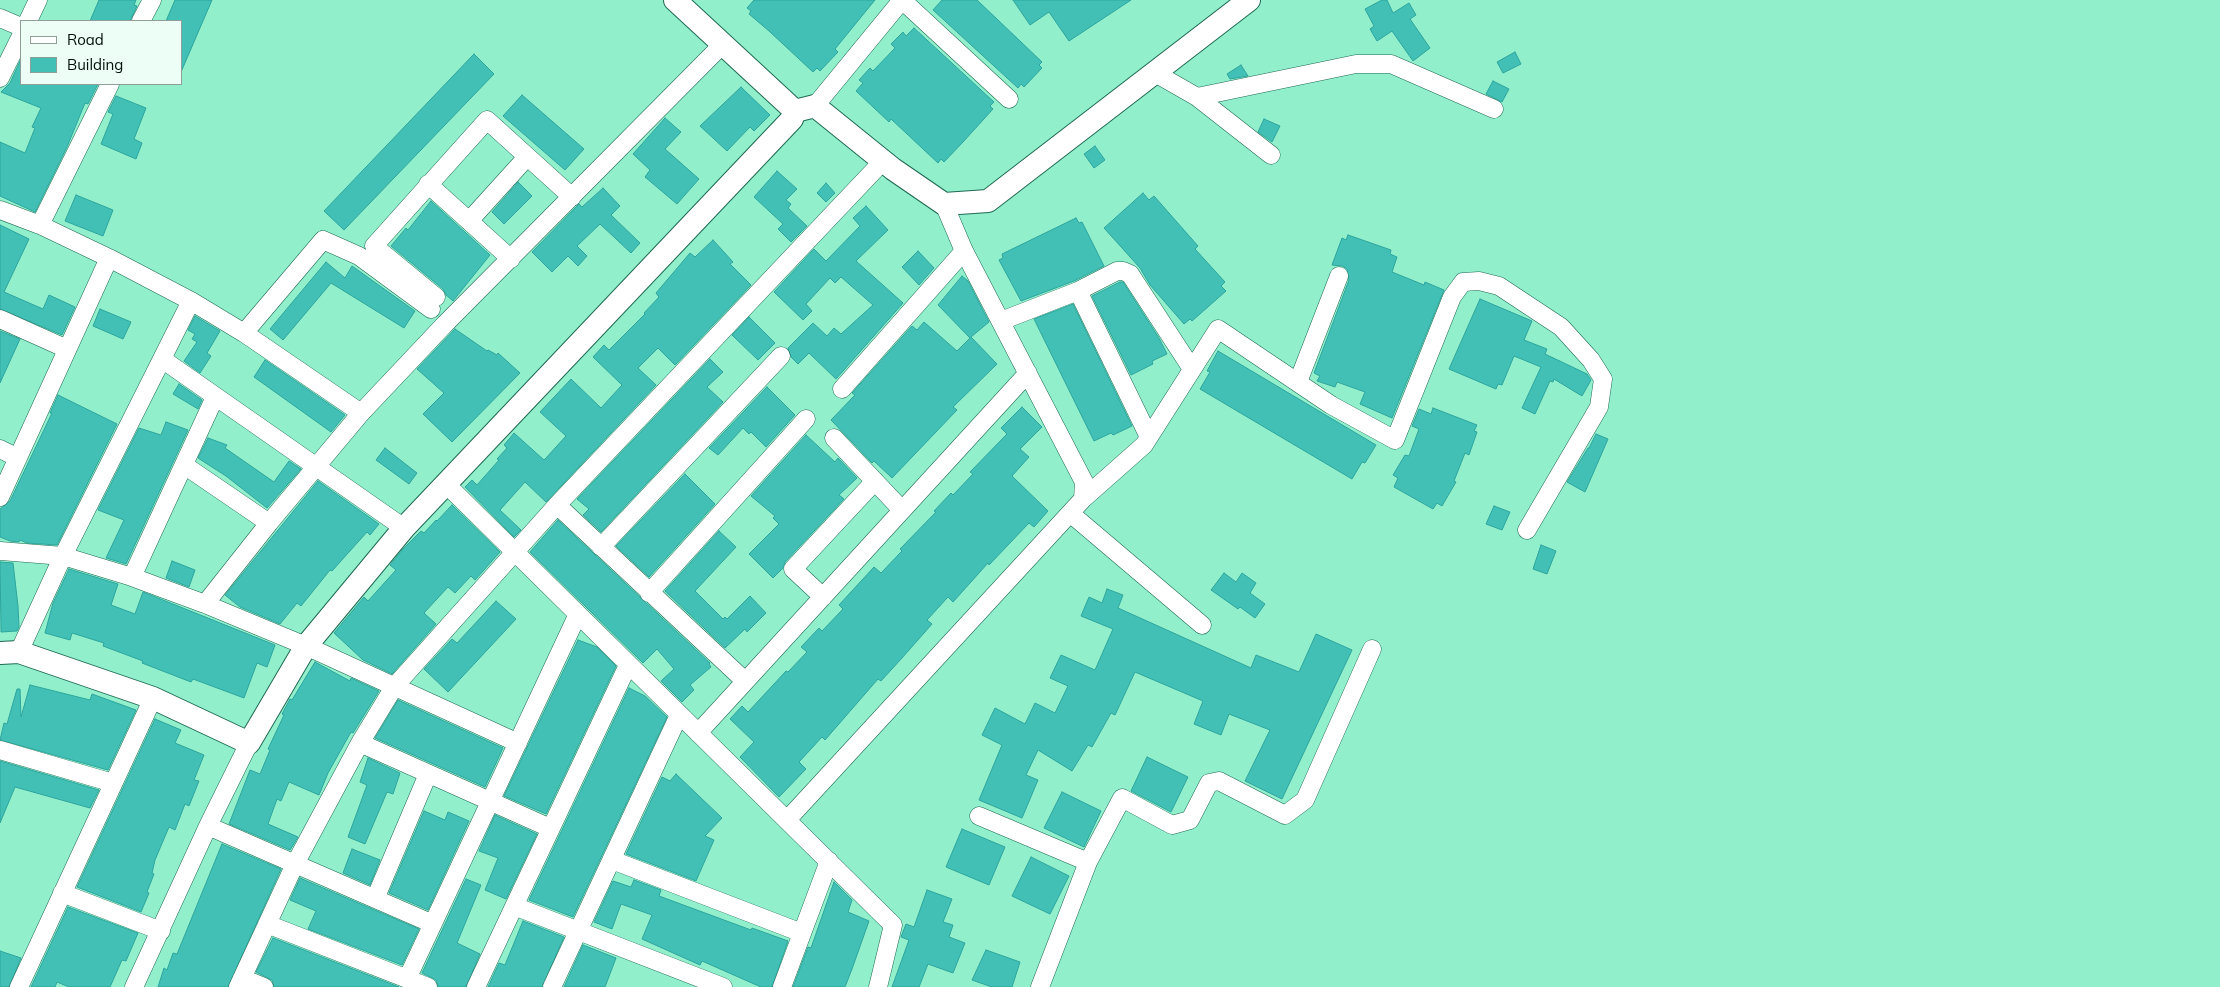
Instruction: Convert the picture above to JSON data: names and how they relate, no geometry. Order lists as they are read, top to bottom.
{
  "legend": ["Road", "Building"]
}
